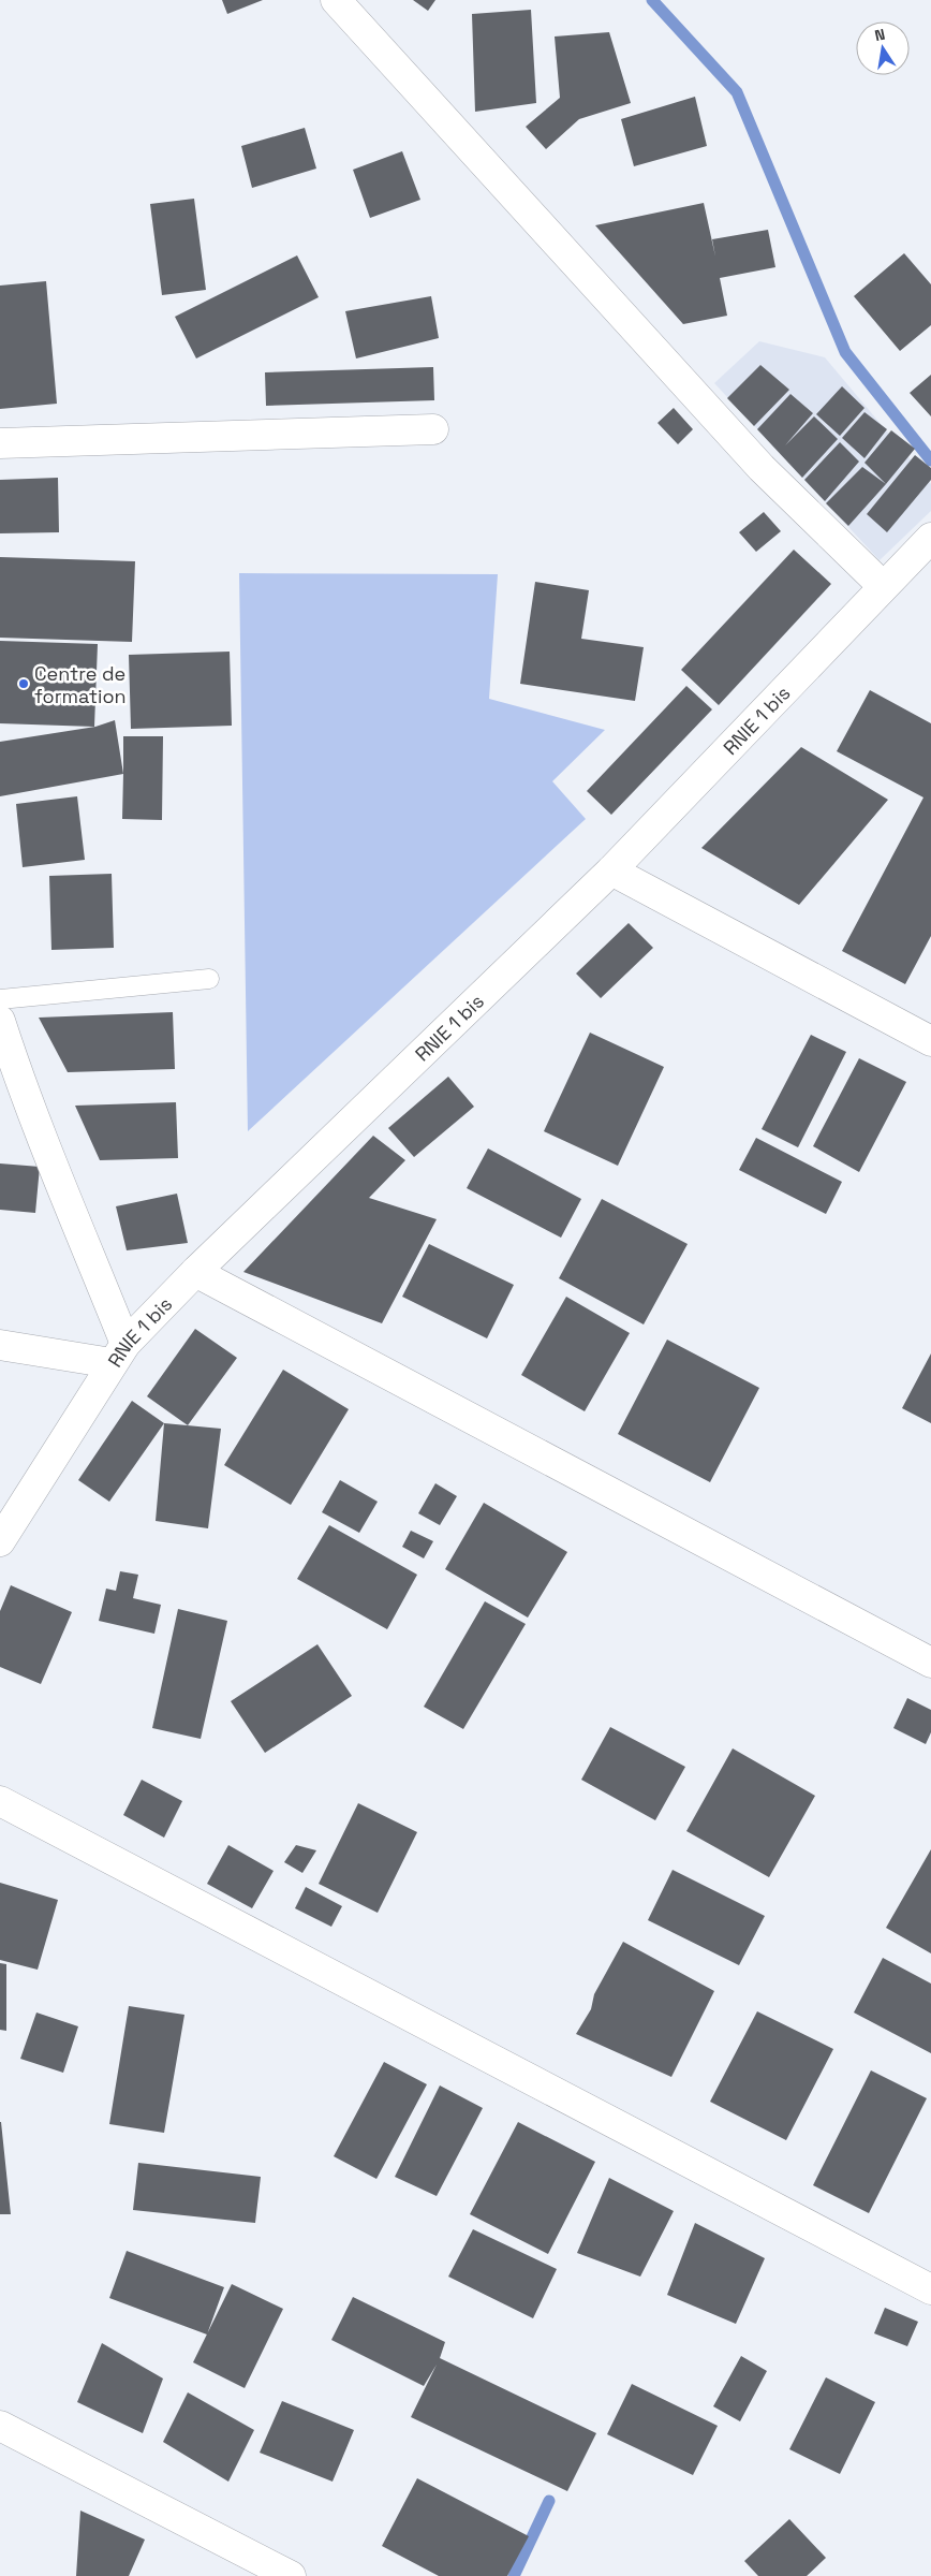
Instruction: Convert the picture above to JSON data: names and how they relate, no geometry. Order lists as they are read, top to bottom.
{
  "streets": {
    "street": ["RNIE 1 bis"]
  },
  "places": ["Centre de formation"],
  "north": "top"
}
